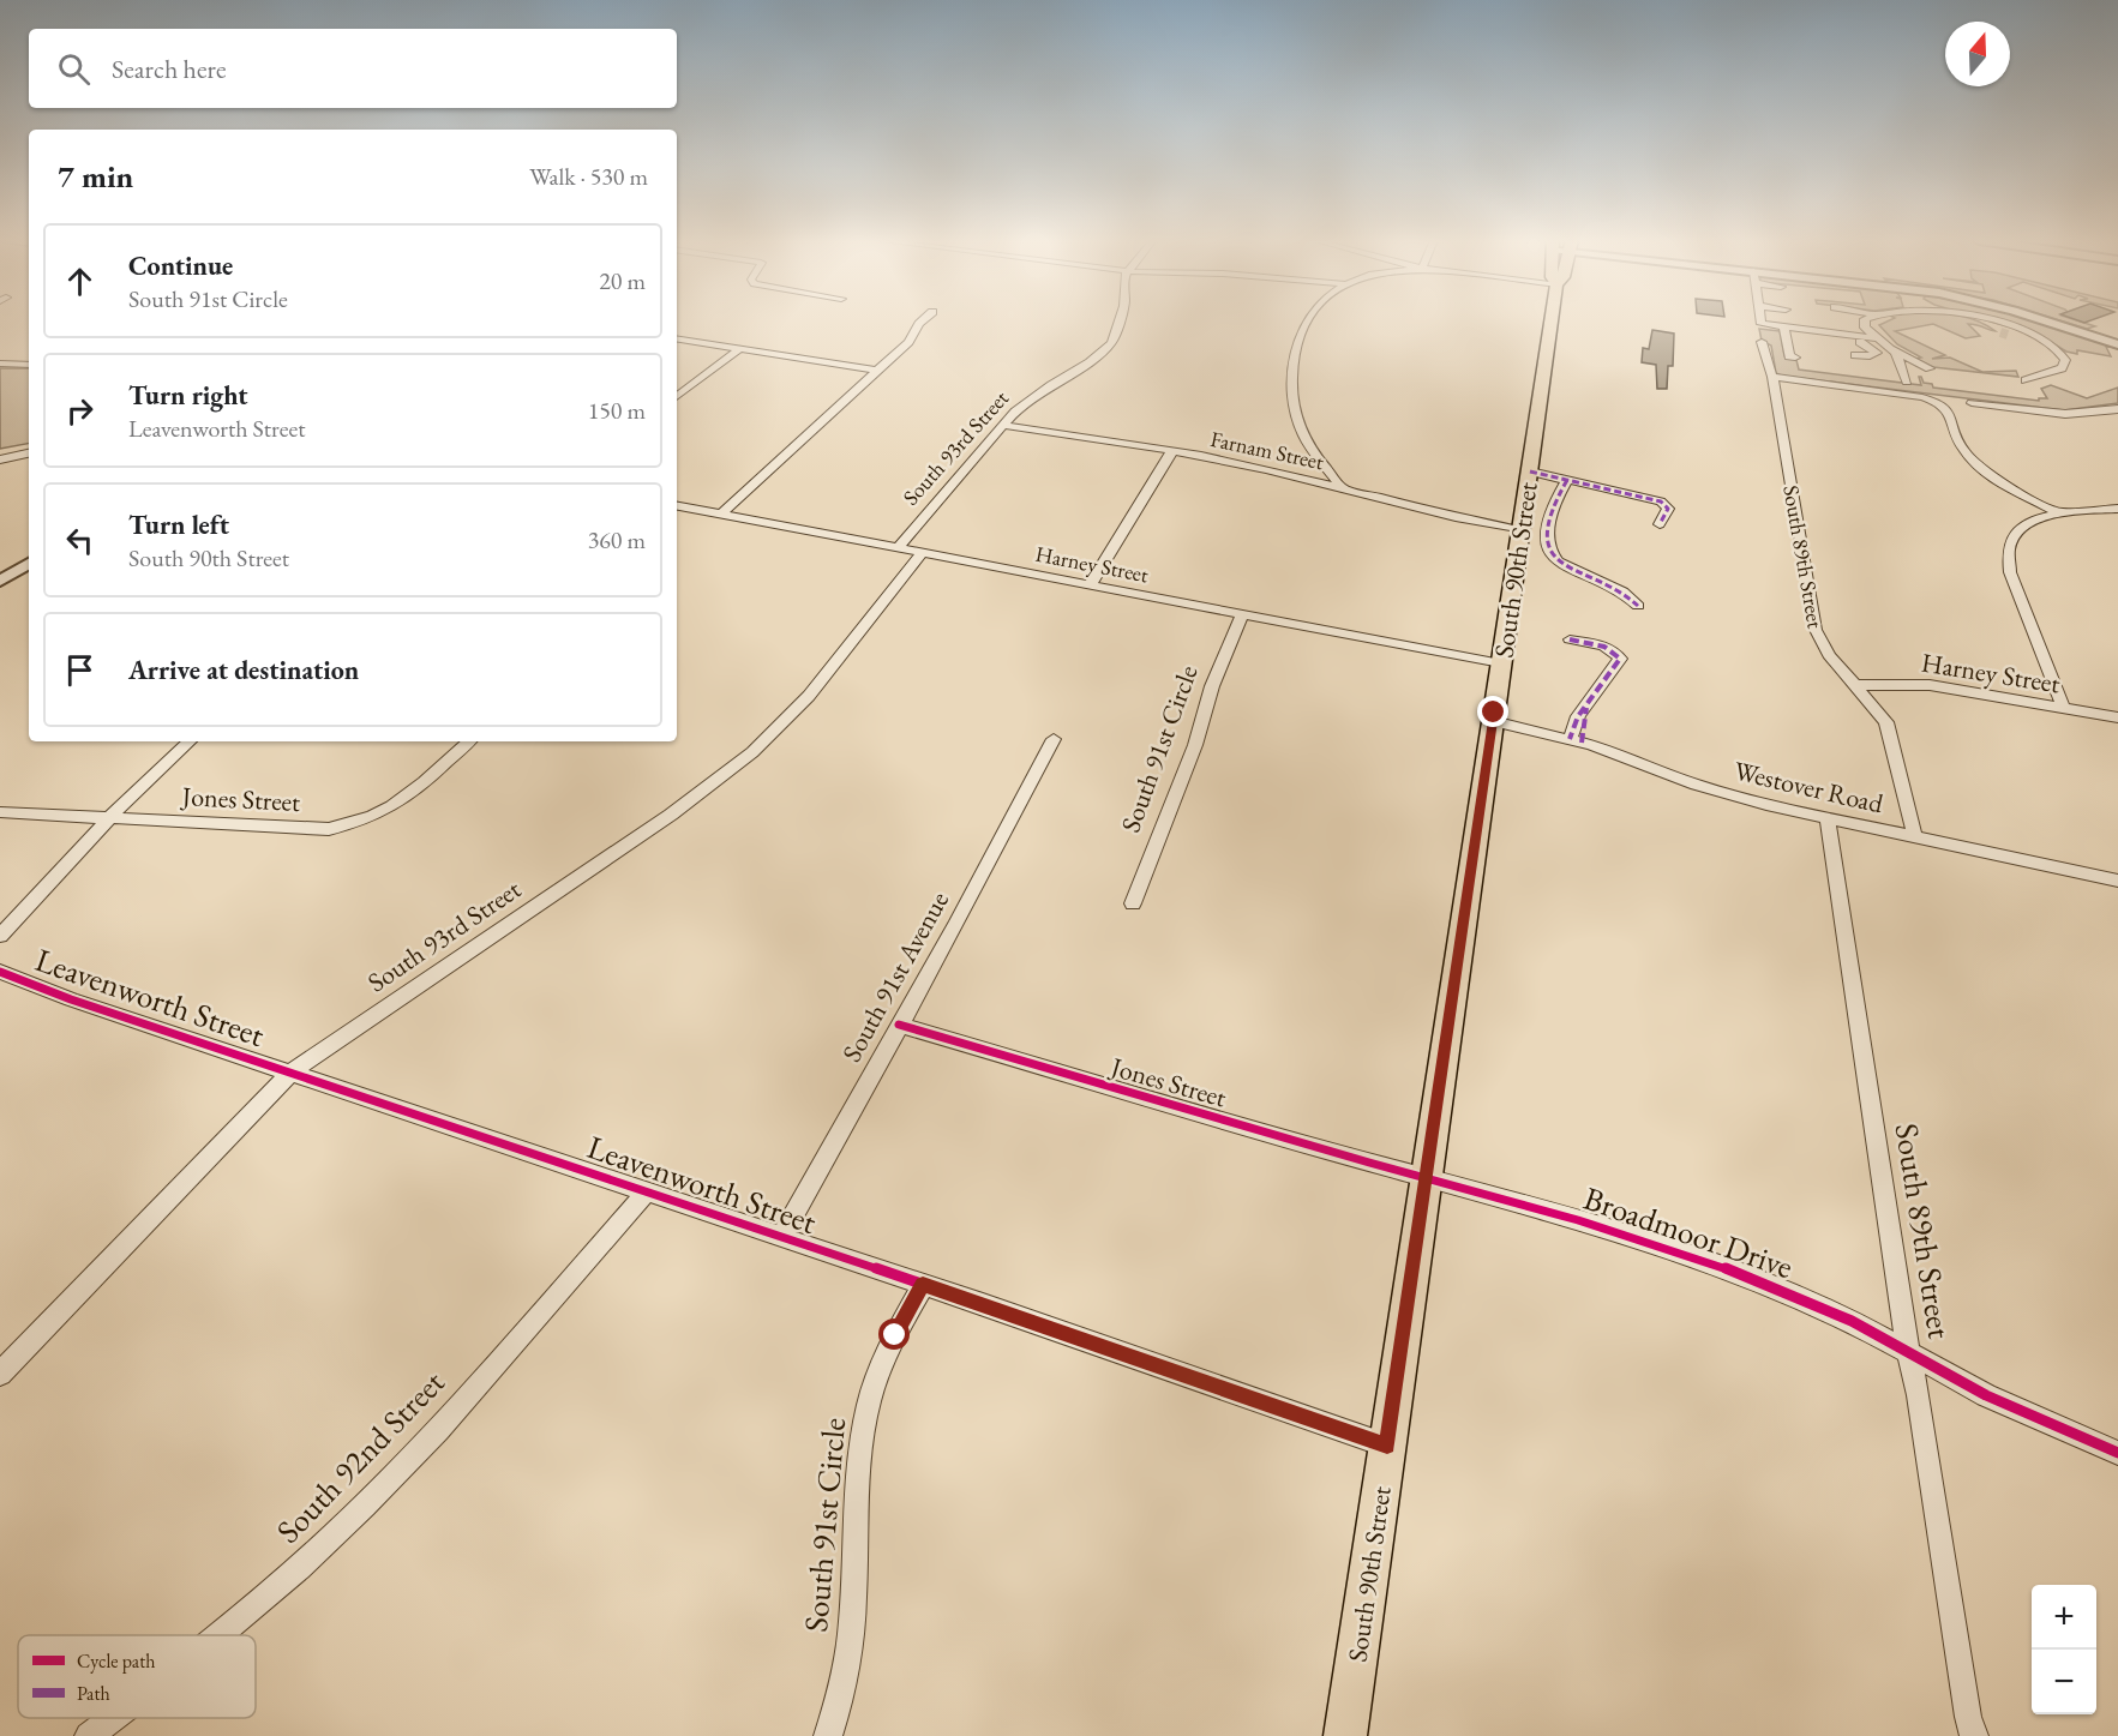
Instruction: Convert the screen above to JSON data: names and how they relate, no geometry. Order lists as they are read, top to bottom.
{
  "streets": {
    "main road": ["South 90th Street"],
    "street": [
      "South 93rd Street",
      "Farnam Street",
      "South 89th Street",
      "Harney Street",
      "South 91st Circle",
      "Westover Road",
      "Jones Street",
      "South 91st Avenue",
      "Leavenworth Street",
      "Broadmoor Drive",
      "South 92nd Street"
    ]
  },
  "crossings": [
    ["South 93rd Street", "Farnam Street"],
    ["South 93rd Street", "Harney Street"],
    ["South 93rd Street", "Leavenworth Street"],
    ["Farnam Street", "South 90th Street"],
    ["South 89th Street", "Harney Street"],
    ["South 89th Street", "Westover Road"],
    ["South 89th Street", "Broadmoor Drive"],
    ["Harney Street", "South 90th Street"],
    ["Harney Street", "South 91st Circle"],
    ["South 90th Street", "Westover Road"],
    ["South 90th Street", "Jones Street"],
    ["South 90th Street", "Leavenworth Street"],
    ["South 90th Street", "Broadmoor Drive"],
    ["South 91st Circle", "Leavenworth Street"],
    ["Jones Street", "South 91st Avenue"],
    ["Jones Street", "Broadmoor Drive"],
    ["South 91st Avenue", "Leavenworth Street"],
    ["Leavenworth Street", "South 92nd Street"]
  ],
  "legend": ["Cycle path", "Path"],
  "north": "top",
  "page": {
    "search": "Search here",
    "heading": ["7 min", "Walk · 530 m"],
    "list": [
      ["Continue", "South 91st Circle", "20 m"],
      ["Turn right", "Leavenworth Street", "150 m"],
      ["Turn left", "South 90th Street", "360 m"],
      "Arrive at destination"
    ],
    "map_buttons": ["+", "−"]
  }
}
